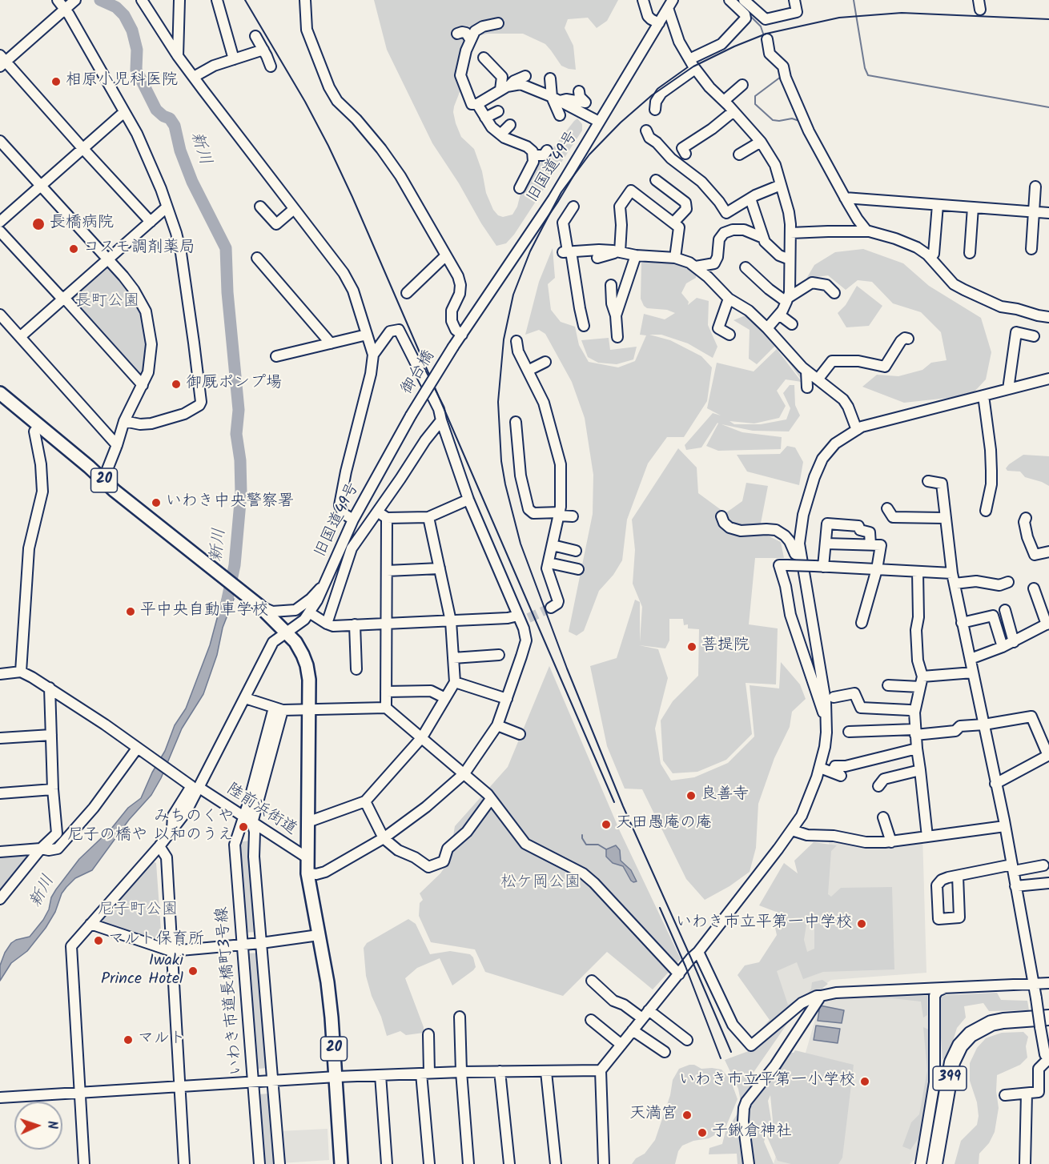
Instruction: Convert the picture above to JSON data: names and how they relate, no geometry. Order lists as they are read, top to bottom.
{
  "streets": {
    "highway": ["399"],
    "main road": ["20"],
    "street": [
      "旧国道49号",
      "御台橋",
      "陸前浜街道",
      "いわき市道長橋町3号線"
    ]
  },
  "crossings": [
    ["旧国道49号", "御台橋"],
    ["旧国道49号", "20"],
    ["旧国道49号", "陸前浜街道"],
    ["20", "陸前浜街道"],
    ["陸前浜街道", "いわき市道長橋町3号線"]
  ],
  "water": ["新川"],
  "parks": ["長町公園", "松ケ岡公園", "尼子町公園"],
  "places": [
    "相原小児科医院",
    "長橋病院",
    "コスモ調剤薬局",
    "御厩ポンプ場",
    "いわき中央警察署",
    "平中央自動車学校",
    "菩提院",
    "良善寺",
    "天田愚庵の庵",
    "みちのくや 尼子の橋や 以和のうえ",
    "いわき市立平第一中学校",
    "マルト保育所",
    "Iwaki Prince Hotel",
    "マルト",
    "いわき市立平第一小学校",
    "天満宮",
    "子鍬倉神社"
  ],
  "north": "right"
}
